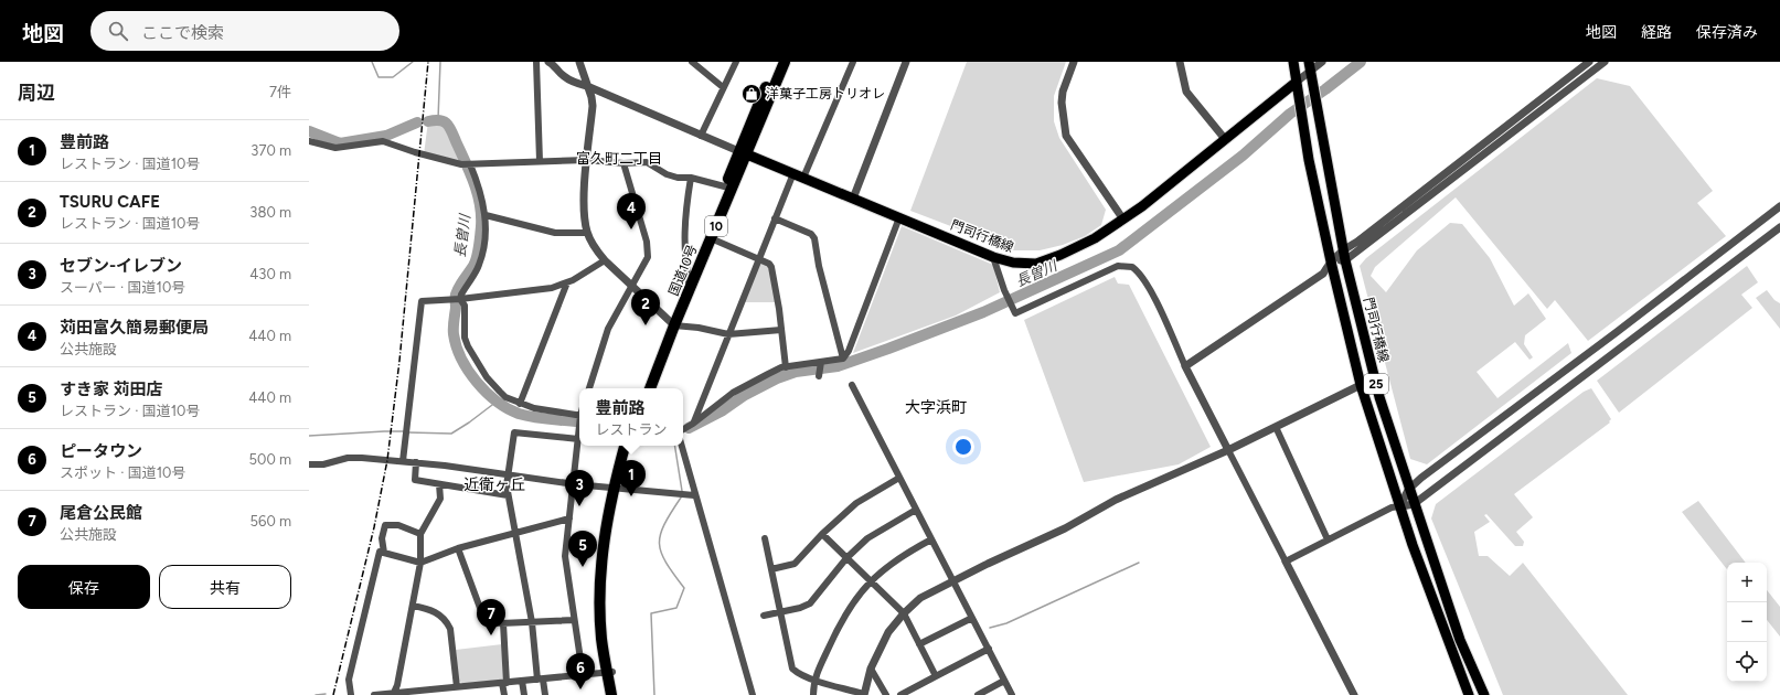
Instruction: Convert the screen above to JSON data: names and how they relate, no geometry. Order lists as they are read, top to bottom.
{
  "streets": {
    "highway": ["10", "国道10号"],
    "main road": ["門司行橋線", "25"]
  },
  "crossings": [
    ["門司行橋線", "国道10号"]
  ],
  "districts": ["富久町二丁目", "大字浜町", "近衛ヶ丘"],
  "water": ["長曽川"],
  "places": {
    "shop": ["洋菓子工房トリオレ"]
  },
  "page": {
    "header": "地図",
    "search": "ここで検索",
    "nav": ["地図", "経路", "保存済み"],
    "heading": ["周辺", "7件"],
    "list": [
      {
        "mark": "1",
        "name": "豊前路",
        "note": "レストラン · 国道10号",
        "value": "370 m"
      },
      {
        "mark": "2",
        "name": "TSURU CAFE",
        "note": "レストラン · 国道10号",
        "value": "380 m"
      },
      {
        "mark": "3",
        "name": "セブン-イレブン",
        "note": "スーパー · 国道10号",
        "value": "430 m"
      },
      {
        "mark": "4",
        "name": "苅田富久簡易郵便局",
        "note": "公共施設",
        "value": "440 m"
      },
      {
        "mark": "5",
        "name": "すき家 苅田店",
        "note": "レストラン · 国道10号",
        "value": "440 m"
      },
      {
        "mark": "6",
        "name": "ピータウン",
        "note": "スポット · 国道10号",
        "value": "500 m"
      },
      {
        "mark": "7",
        "name": "尾倉公民館",
        "note": "公共施設",
        "value": "560 m"
      }
    ],
    "pins": [
      "4",
      "2",
      "1",
      "3",
      "5",
      "7",
      "6"
    ],
    "popup": ["豊前路", "レストラン"],
    "buttons": ["保存", "共有"],
    "map_buttons": ["+", "−"]
  }
}
